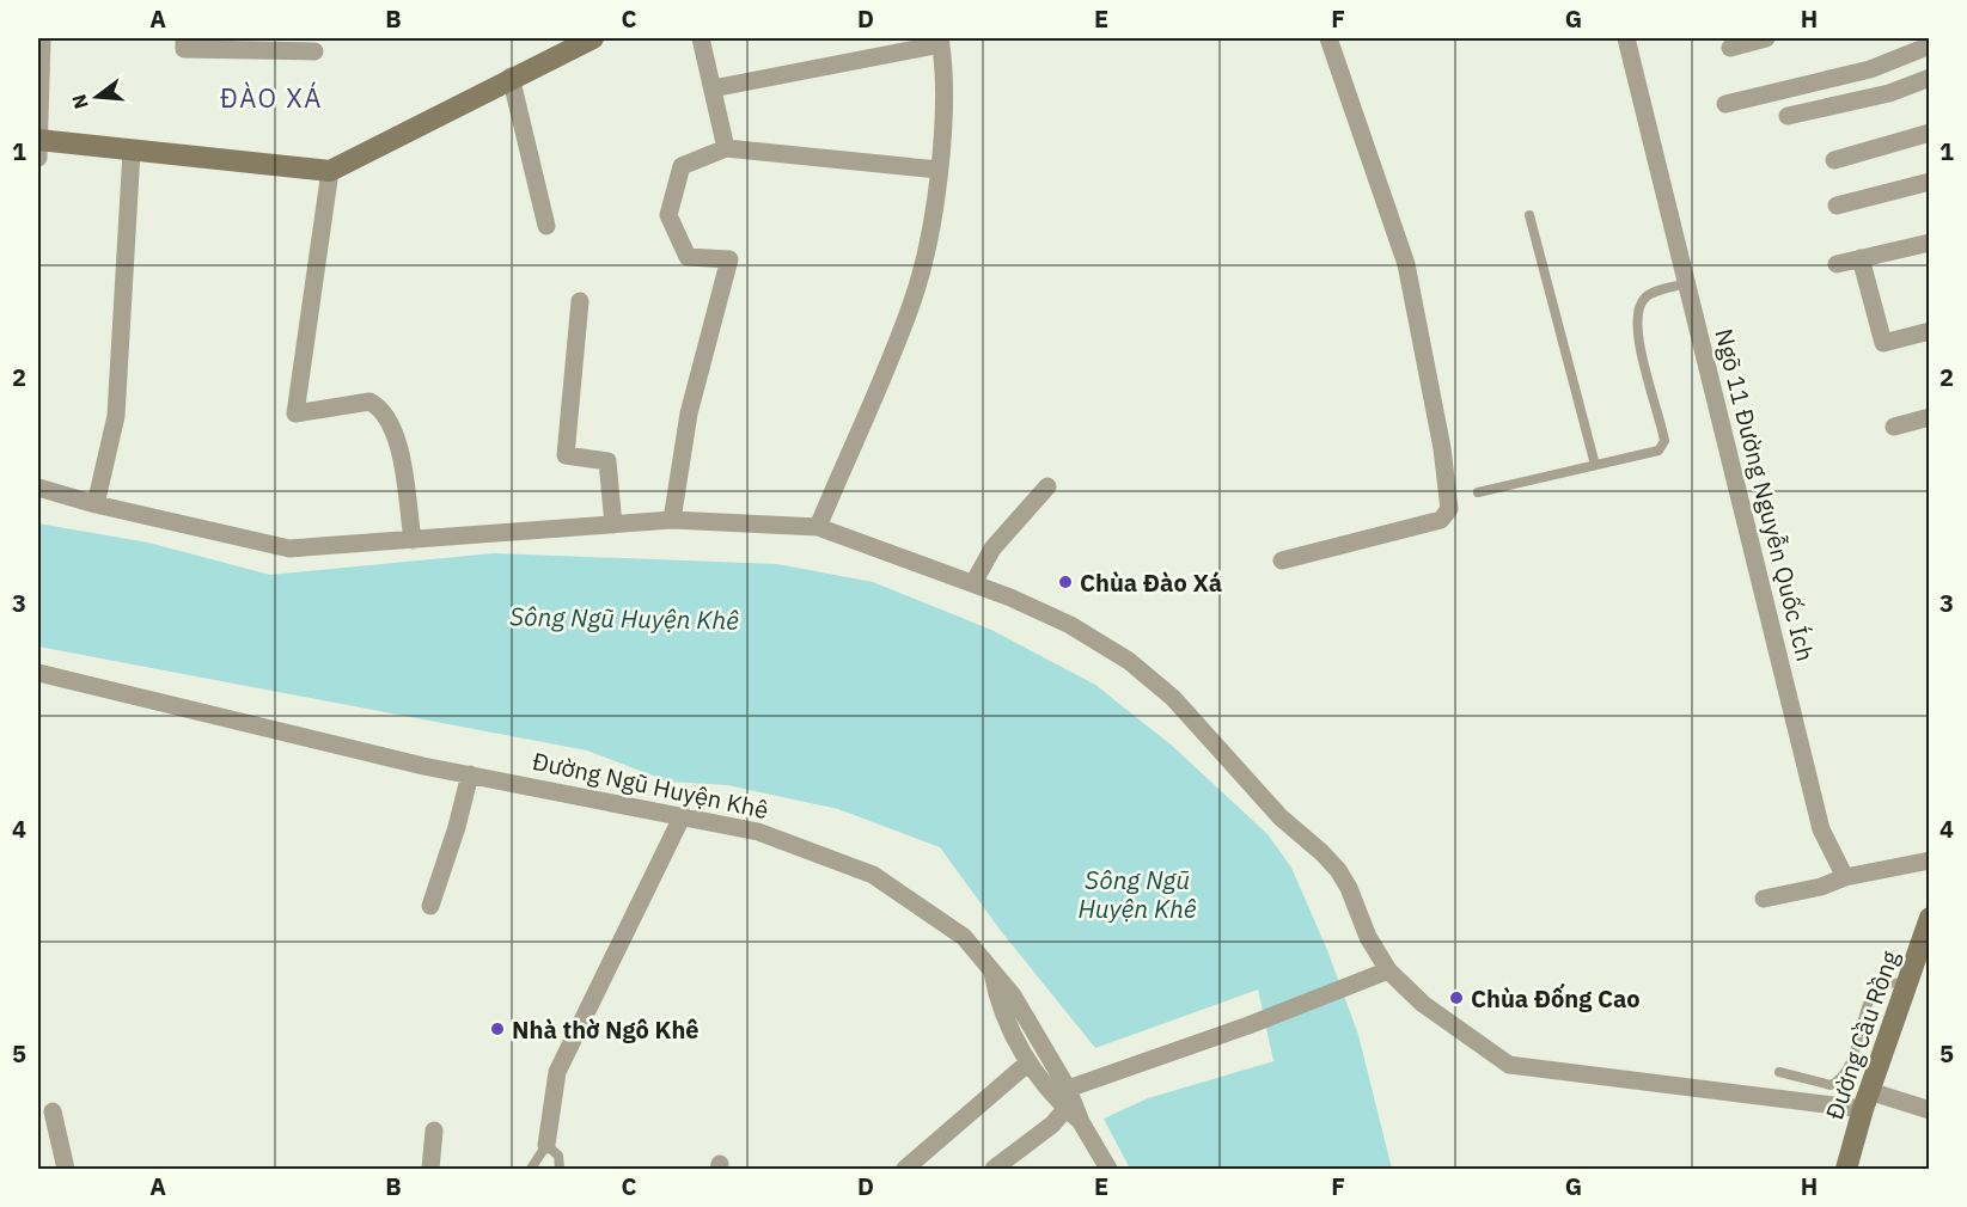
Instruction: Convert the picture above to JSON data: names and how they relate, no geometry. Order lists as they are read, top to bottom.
{
  "streets": {
    "street": ["Ngõ 11 Đường Nguyễn Quốc Ích", "Đường Ngũ Huyện Khê", "Đường Cầu Rồng"]
  },
  "districts": ["ĐÀO XÁ"],
  "water": ["Sông Ngũ Huyện Khê"],
  "places": ["Chùa Đào Xá", "Chùa Đống Cao", "Nhà thờ Ngô Khê"],
  "north": "left",
  "grid": {
    "columns": [
      "A",
      "B",
      "C",
      "D",
      "E",
      "F",
      "G",
      "H"
    ],
    "rows": [
      "1",
      "2",
      "3",
      "4",
      "5"
    ]
  }
}
